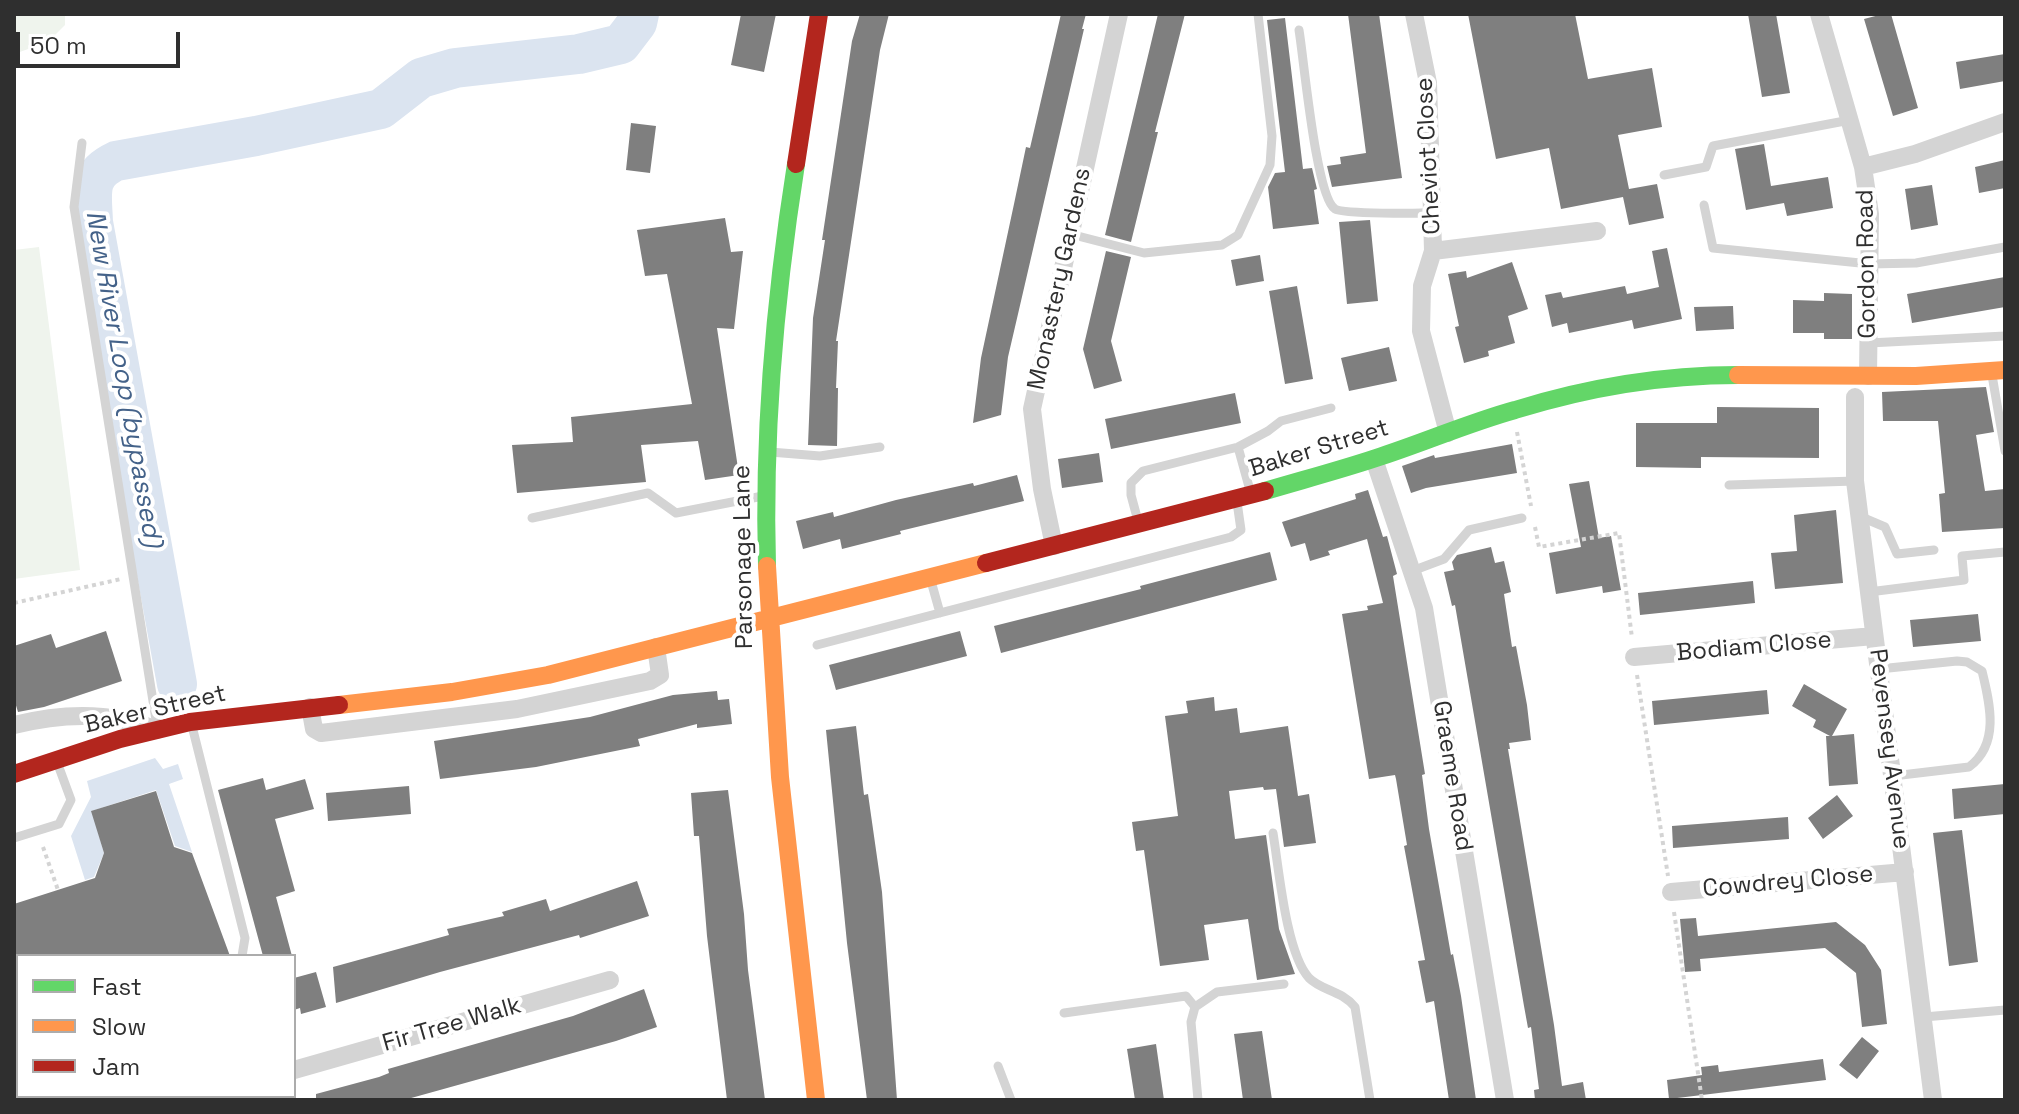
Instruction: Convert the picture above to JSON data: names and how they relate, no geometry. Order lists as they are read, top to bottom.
{
  "streets": {
    "street": [
      "Cheviot Close",
      "Gordon Road",
      "Monastery Gardens",
      "Baker Street",
      "Parsonage Lane",
      "Bodiam Close",
      "Pevensey Avenue",
      "Graeme Road",
      "Cowdrey Close",
      "Fir Tree Walk"
    ]
  },
  "crossings": [
    ["Cheviot Close", "Baker Street"],
    ["Gordon Road", "Baker Street"],
    ["Monastery Gardens", "Baker Street"],
    ["Baker Street", "Parsonage Lane"],
    ["Baker Street", "Graeme Road"],
    ["Bodiam Close", "Pevensey Avenue"],
    ["Pevensey Avenue", "Cowdrey Close"]
  ],
  "water": ["New River Loop (bypassed)"],
  "legend": ["Fast", "Slow", "Jam"],
  "scale_bar": "50 m"
}
